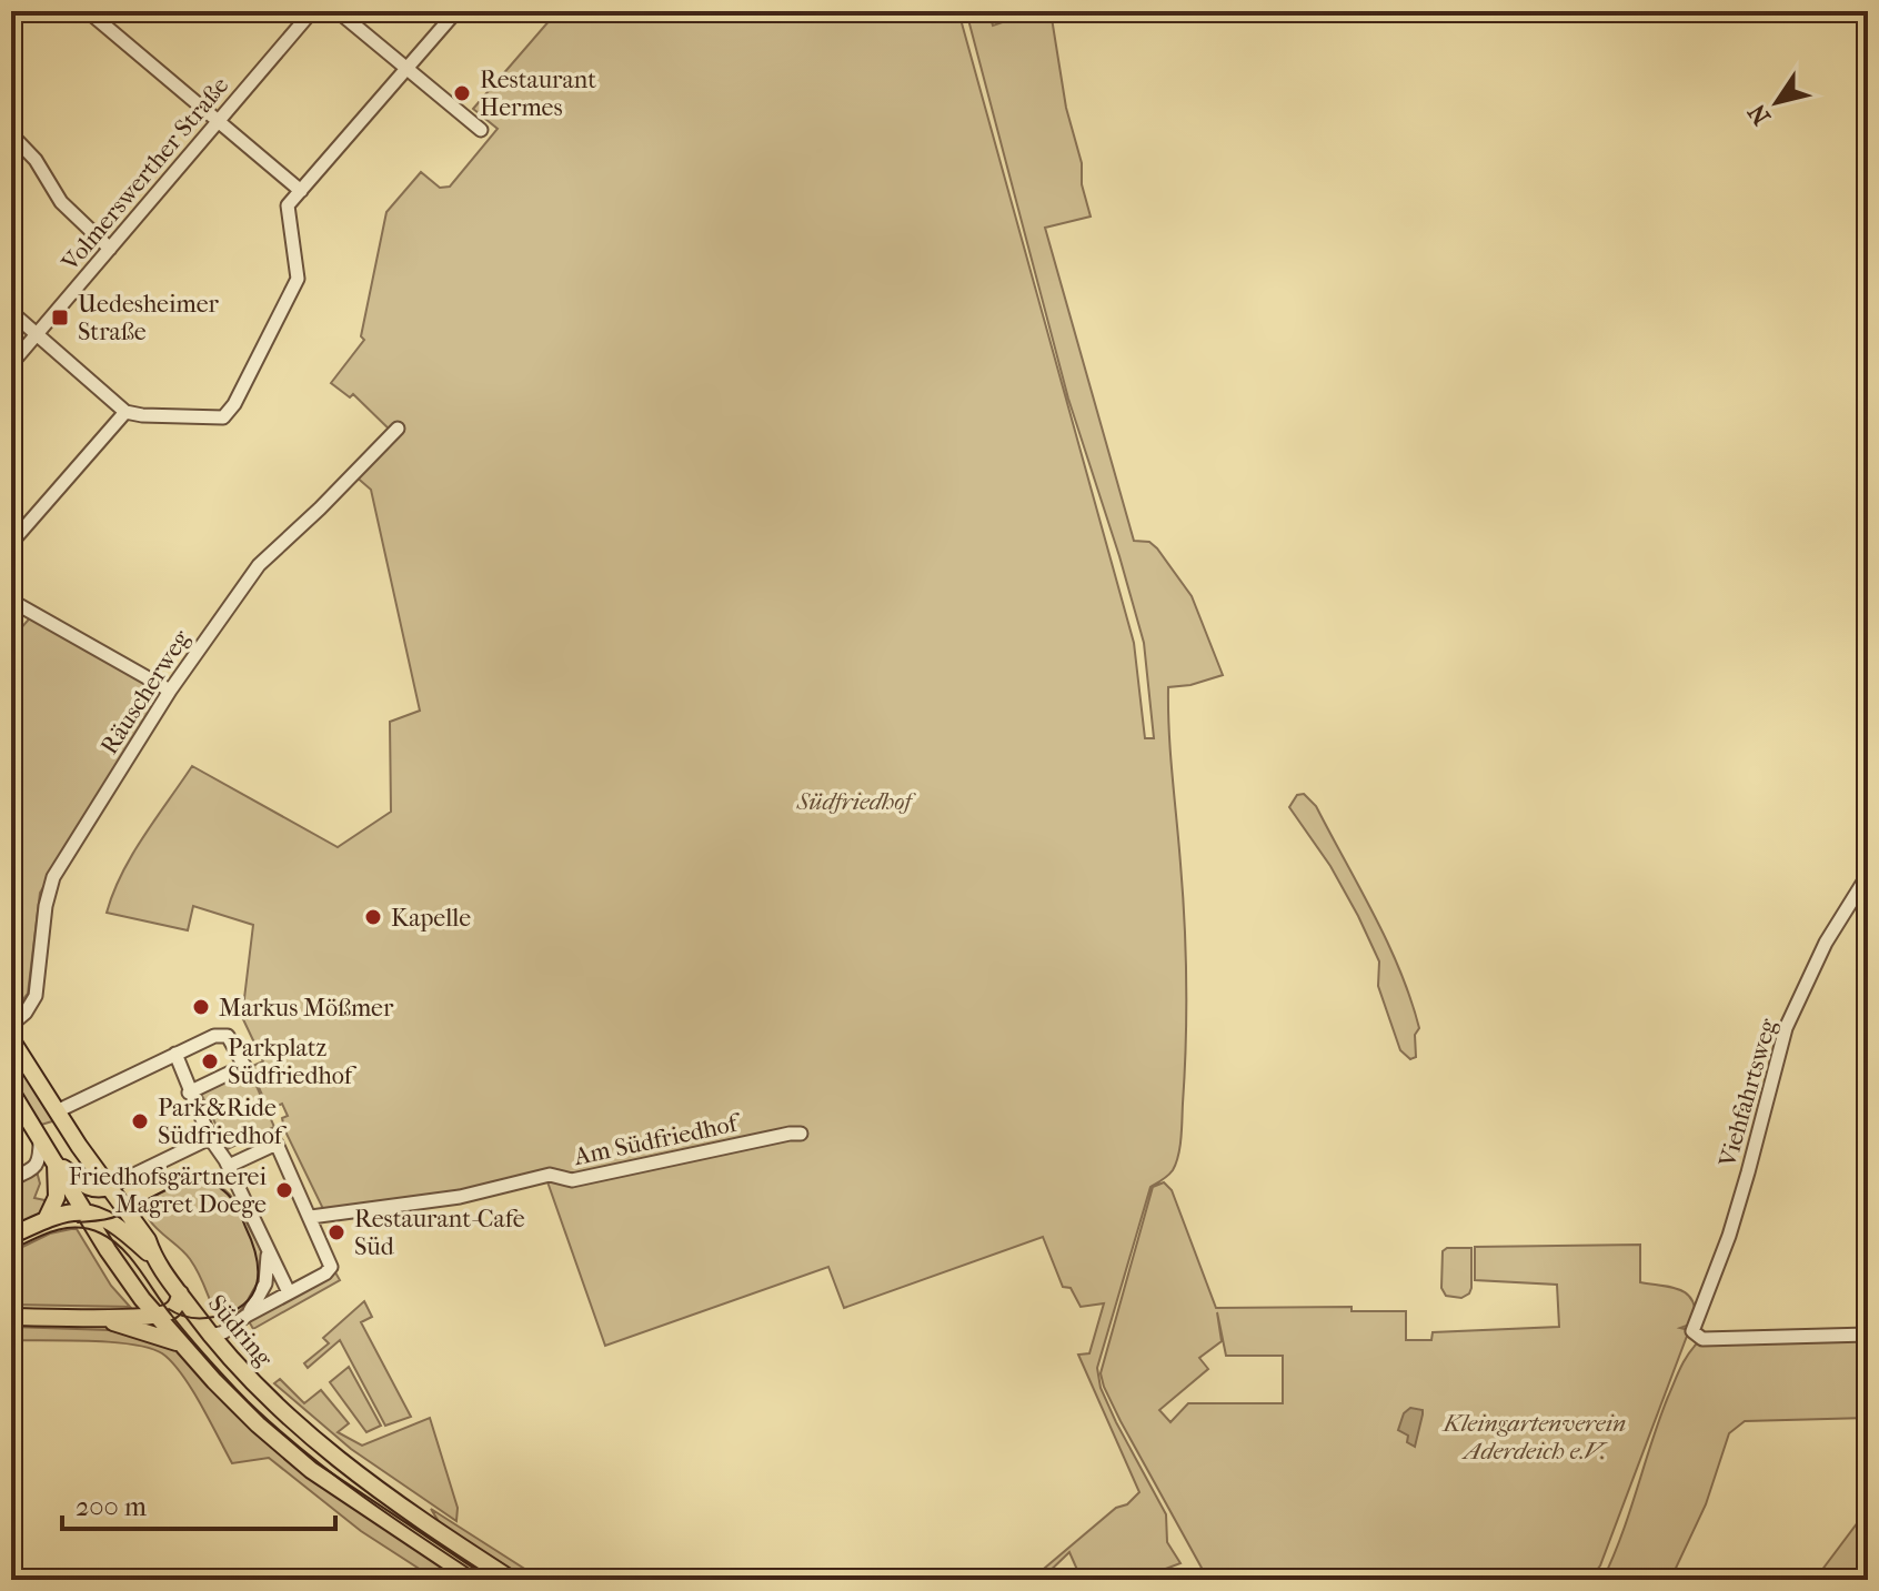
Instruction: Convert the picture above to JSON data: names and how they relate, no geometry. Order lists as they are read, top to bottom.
{
  "streets": {
    "main road": ["Südring"],
    "street": [
      "Volmerswerther Straße",
      "Räuscherweg",
      "Viehfahrtsweg",
      "Am Südfriedhof"
    ]
  },
  "parks": ["Südfriedhof", "Kleingartenverein Aderdeich e.V."],
  "places": {
    "other": [
      "Restaurant Hermes",
      "Kapelle",
      "Markus Mößmer",
      "Parkplatz Südfriedhof",
      "Park&Ride Südfriedhof",
      "Friedhofsgärtnerei Magret Doege",
      "Restaurant-Cafe Süd"
    ],
    "transit": ["Uedesheimer Straße"]
  },
  "scale_bar": "200 m",
  "north": "bottom left"
}
